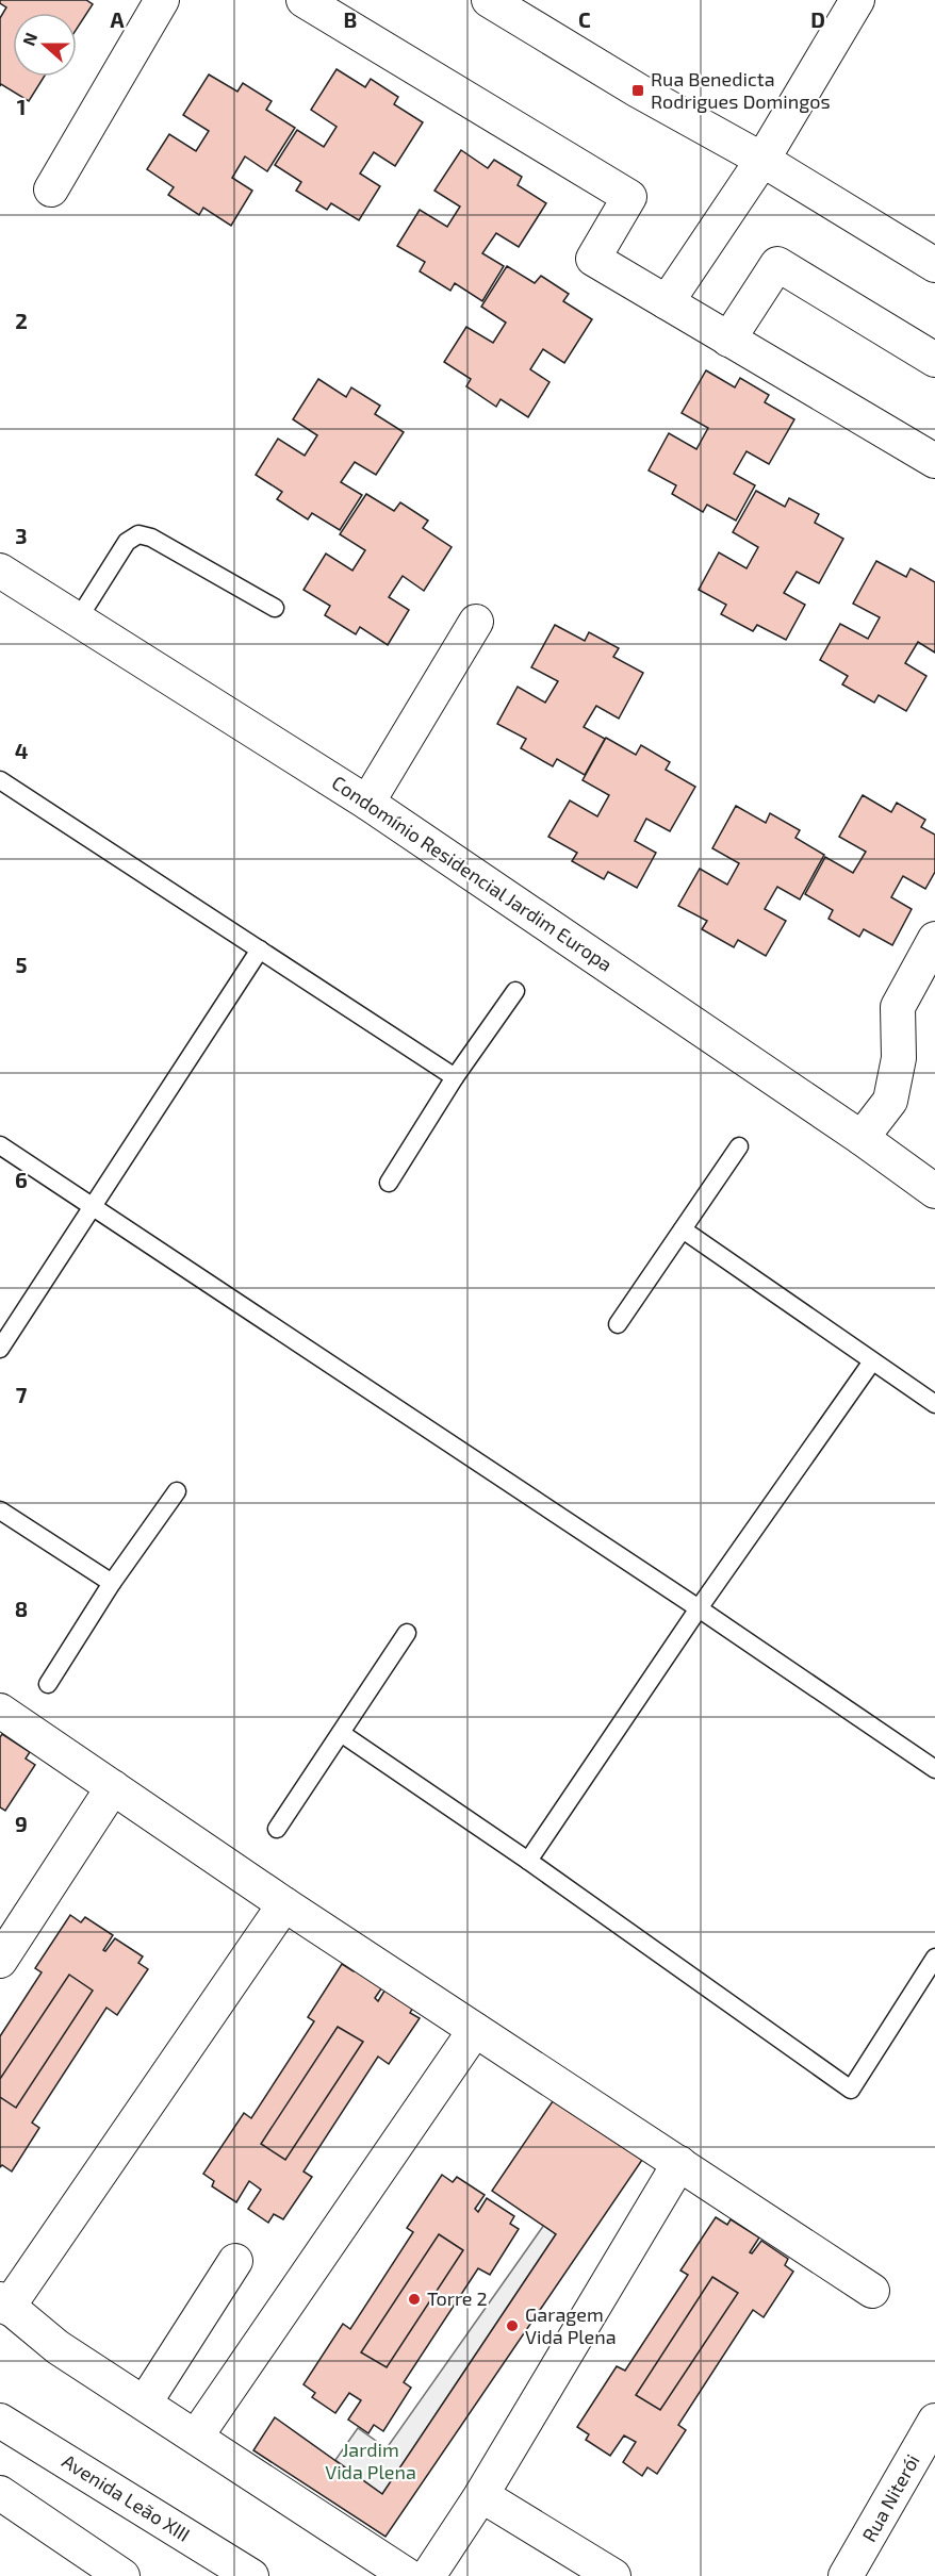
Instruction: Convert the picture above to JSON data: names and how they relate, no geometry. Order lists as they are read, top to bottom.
{
  "streets": {
    "street": ["Condomínio Residencial Jardim Europa", "Avenida Leão XIII", "Rua Niterói"]
  },
  "parks": ["Jardim Vida Plena"],
  "places": {
    "transit": ["Rua Benedicta Rodrigues Domingos"],
    "other": ["Torre 2", "Garagem Vida Plena"]
  },
  "north": "left",
  "grid": {
    "columns": [
      "A",
      "B",
      "C",
      "D"
    ],
    "rows": [
      "1",
      "2",
      "3",
      "4",
      "5",
      "6",
      "7",
      "8",
      "9"
    ]
  }
}
